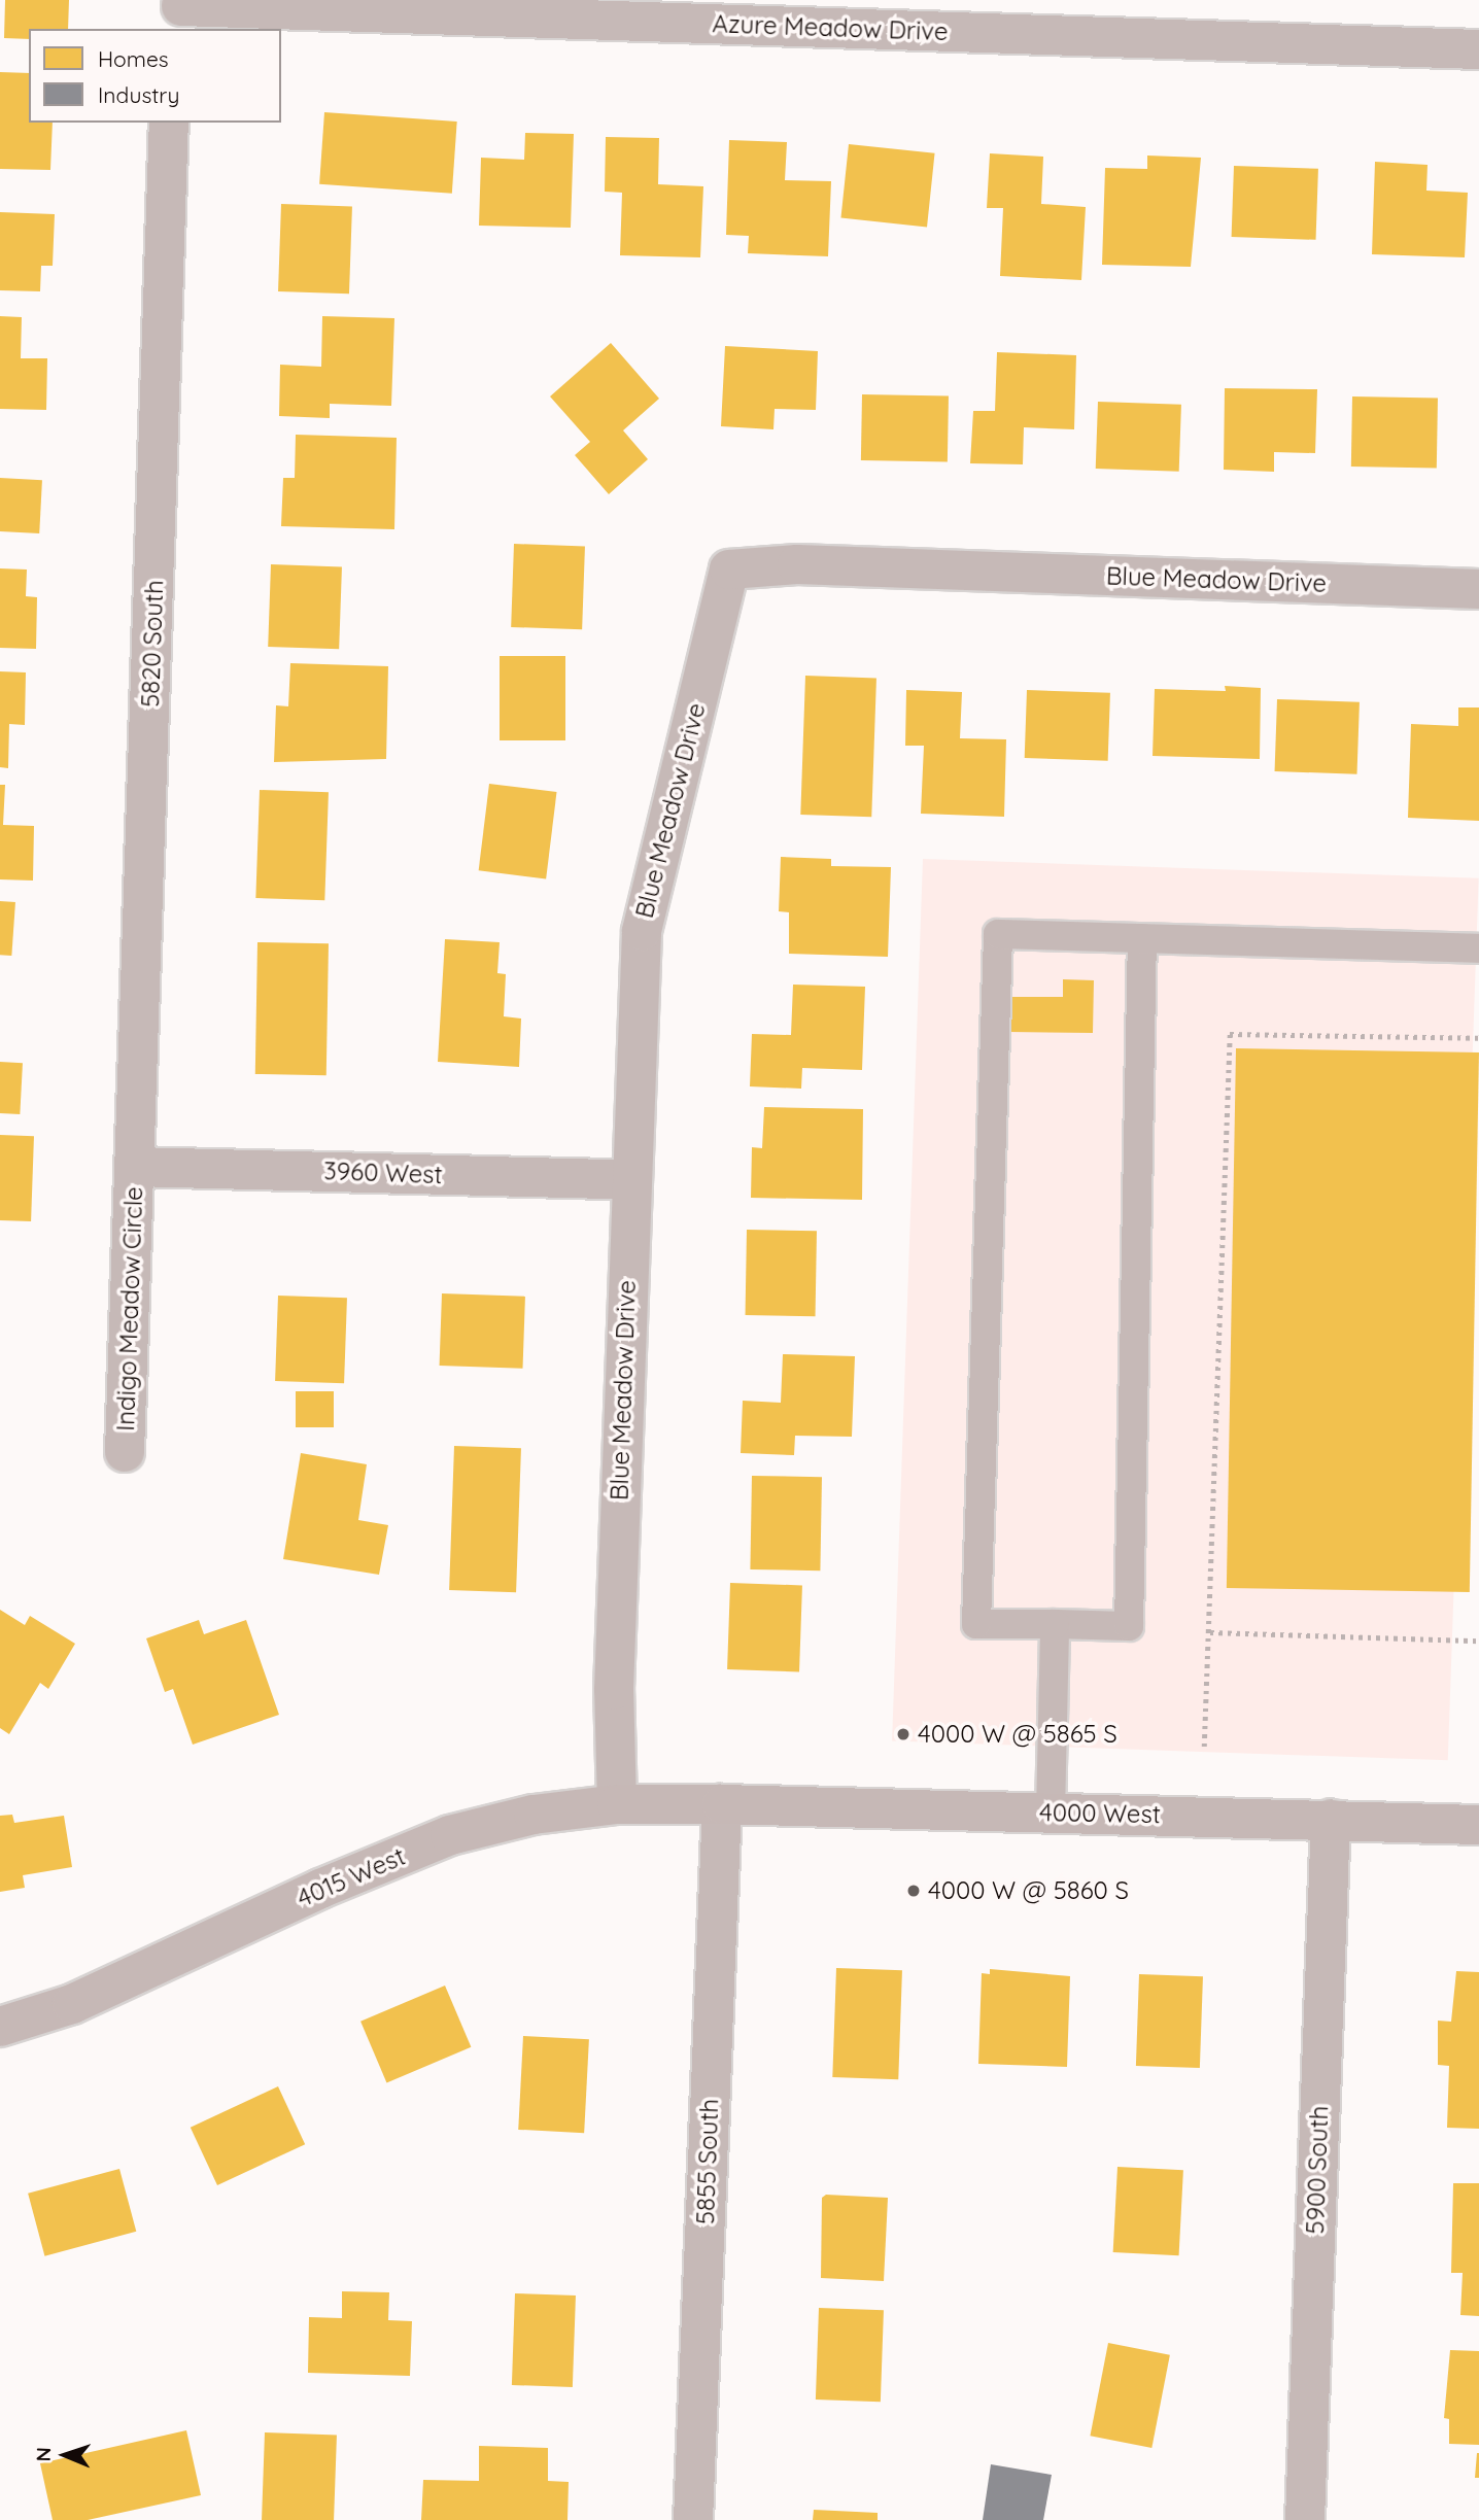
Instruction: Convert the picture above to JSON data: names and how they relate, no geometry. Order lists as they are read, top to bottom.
{
  "streets": {
    "street": [
      "Azure Meadow Drive",
      "Blue Meadow Drive",
      "5820 South",
      "3960 West",
      "Indigo Meadow Circle",
      "4000 West",
      "4015 West",
      "5855 South",
      "5900 South"
    ]
  },
  "crossings": [
    ["Blue Meadow Drive", "3960 West"],
    ["Blue Meadow Drive", "4015 West"],
    ["5820 South", "3960 West"],
    ["5820 South", "Indigo Meadow Circle"],
    ["3960 West", "Indigo Meadow Circle"],
    ["4000 West", "4015 West"],
    ["4000 West", "5855 South"],
    ["4000 West", "5900 South"],
    ["4015 West", "5855 South"]
  ],
  "places": ["4000 W @ 5865 S", "4000 W @ 5860 S"],
  "legend": ["Homes", "Industry"],
  "north": "left"
}
